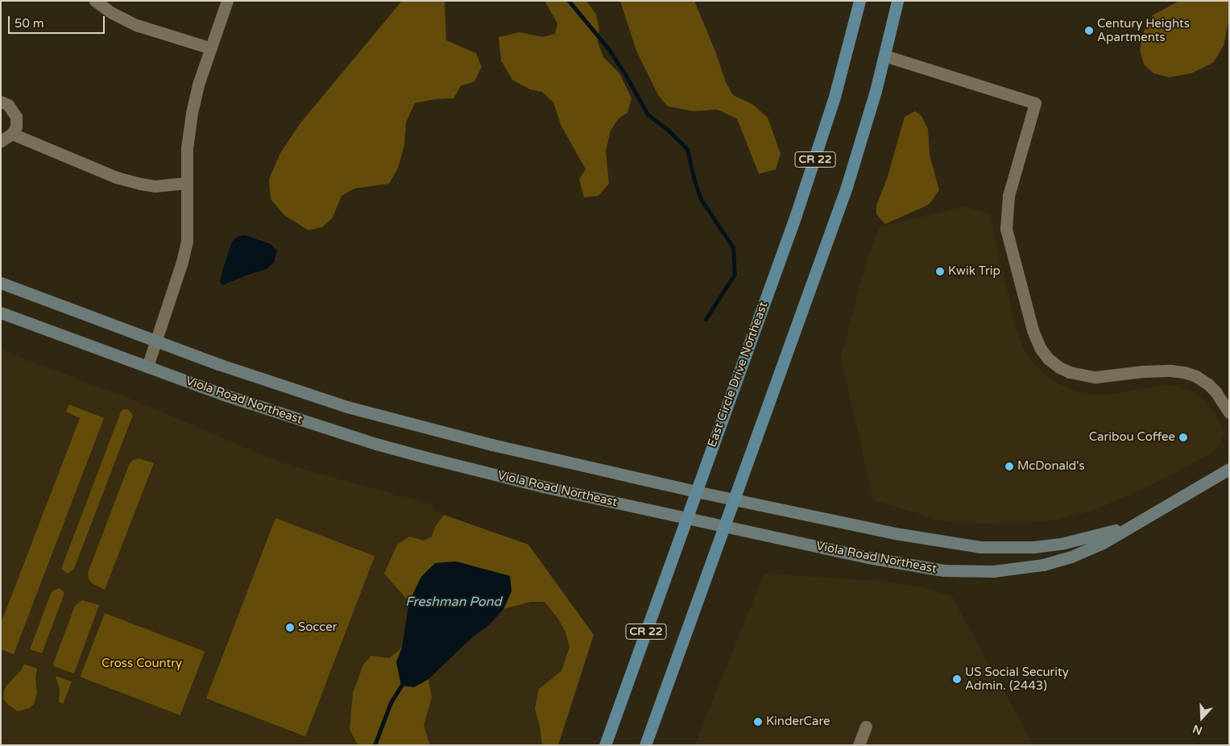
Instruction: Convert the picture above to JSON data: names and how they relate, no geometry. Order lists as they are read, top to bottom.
{
  "streets": {
    "main road": ["CR 22", "East Circle Drive Northeast", "Viola Road Northeast"]
  },
  "crossings": [
    ["CR 22", "Viola Road Northeast"],
    ["East Circle Drive Northeast", "Viola Road Northeast"]
  ],
  "water": ["Freshman Pond"],
  "parks": ["Cross Country"],
  "places": [
    "Century Heights Apartments",
    "Kwik Trip",
    "Caribou Coffee",
    "McDonald's",
    "Soccer",
    "US Social Security Admin. (2443)",
    "KinderCare"
  ],
  "scale_bar": "50 m",
  "north": "bottom"
}
